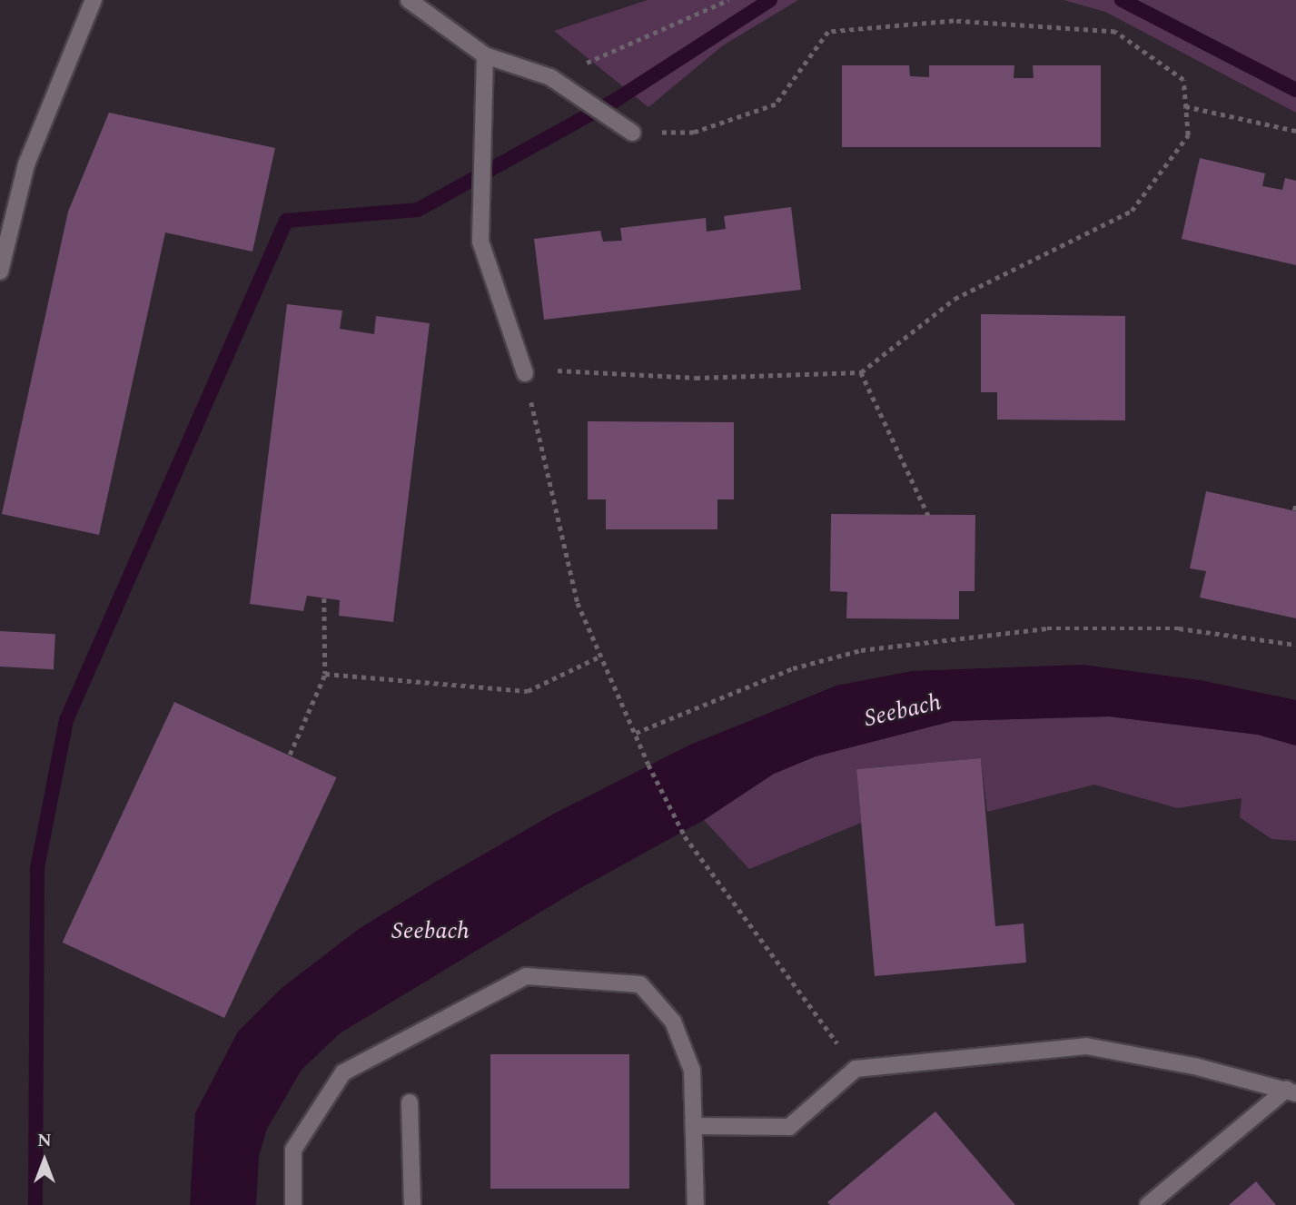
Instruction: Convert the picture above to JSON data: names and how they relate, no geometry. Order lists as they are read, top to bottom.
{
  "water": ["Seebach"],
  "north": "top"
}
